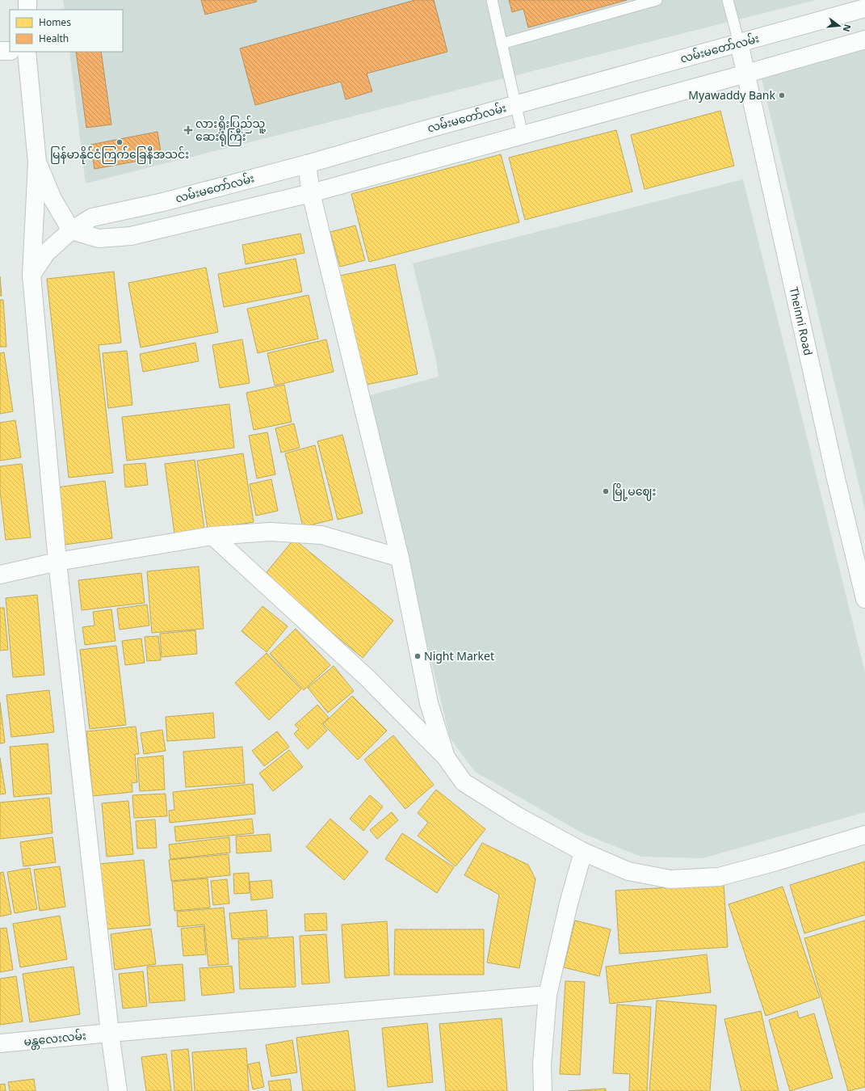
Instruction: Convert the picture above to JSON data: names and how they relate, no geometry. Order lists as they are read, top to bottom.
{
  "streets": {
    "main road": ["လမ်းမတော်လမ်း", "Theinni Road", "မန္တလေးလမ်း"]
  },
  "crossings": [
    ["လမ်းမတော်လမ်း", "Theinni Road"]
  ],
  "places": {
    "other": [
      "Myawaddy Bank",
      "မြန်မာနိုင်ငံကြက်ခြေနီအသင်း",
      "မြို့မဈေး",
      "Night Market"
    ],
    "health": ["လားရှိုးပြည်သူ့ ဆေးရုံကြီး"]
  },
  "legend": ["Homes", "Health"],
  "north": "right"
}
